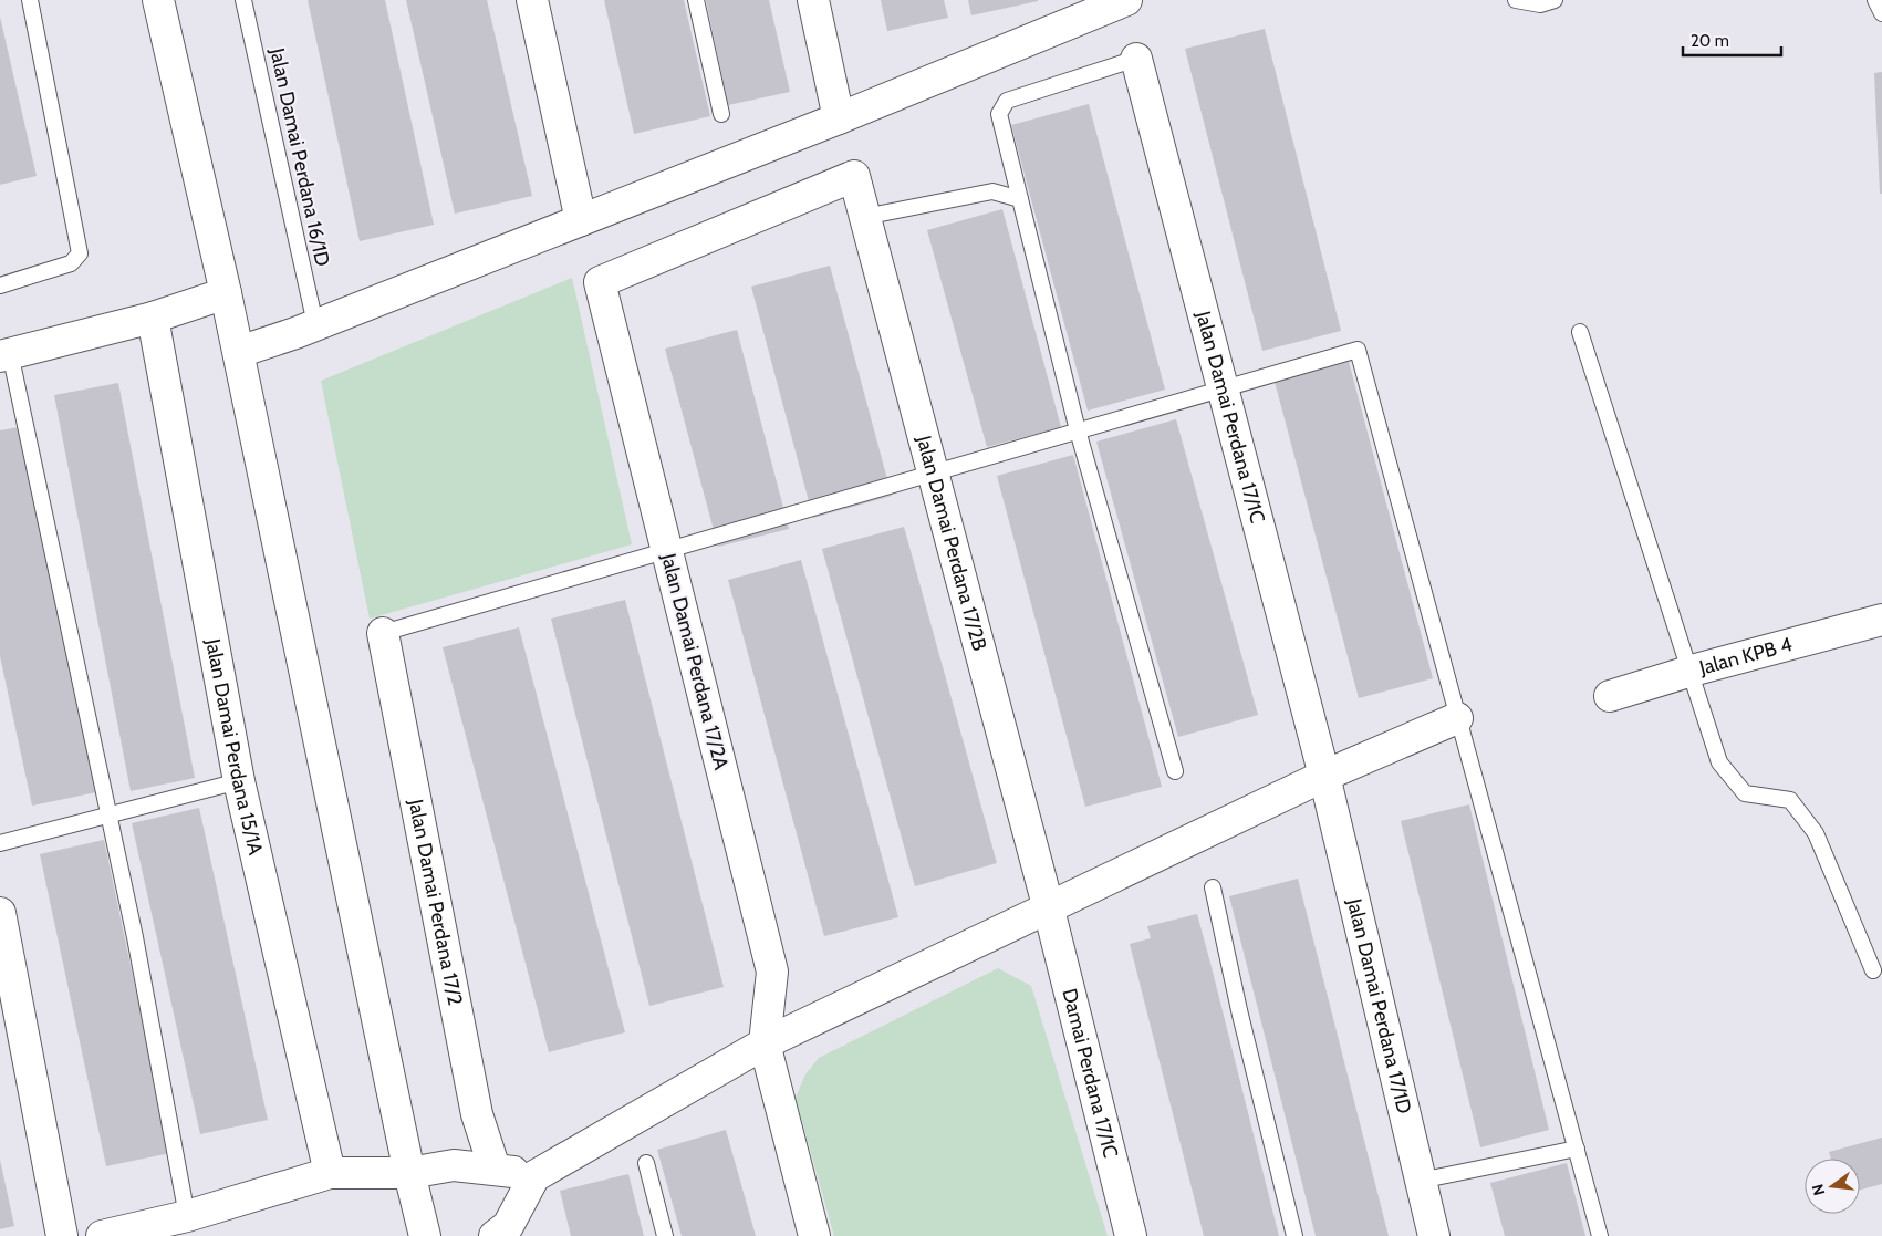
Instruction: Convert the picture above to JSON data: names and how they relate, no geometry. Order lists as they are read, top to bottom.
{
  "streets": {
    "street": [
      "Jalan Damai Perdana 17/1C",
      "Jalan Damai Perdana 17/2B",
      "Jalan KPB 4",
      "Jalan Damai Perdana 17/2A",
      "Jalan Damai Perdana 15/1A",
      "Jalan Damai Perdana 17/2",
      "Jalan Damai Perdana 17/1D",
      "Damai Perdana 17/1C"
    ],
    "lane": ["Jalan Damai Perdana 16/1D"]
  },
  "crossings": [
    ["Jalan Damai Perdana 17/1C", "Jalan Damai Perdana 17/1D"],
    ["Jalan Damai Perdana 17/2B", "Jalan Damai Perdana 17/2A"],
    ["Jalan Damai Perdana 17/2B", "Damai Perdana 17/1C"]
  ],
  "scale_bar": "20 m",
  "north": "left"
}
